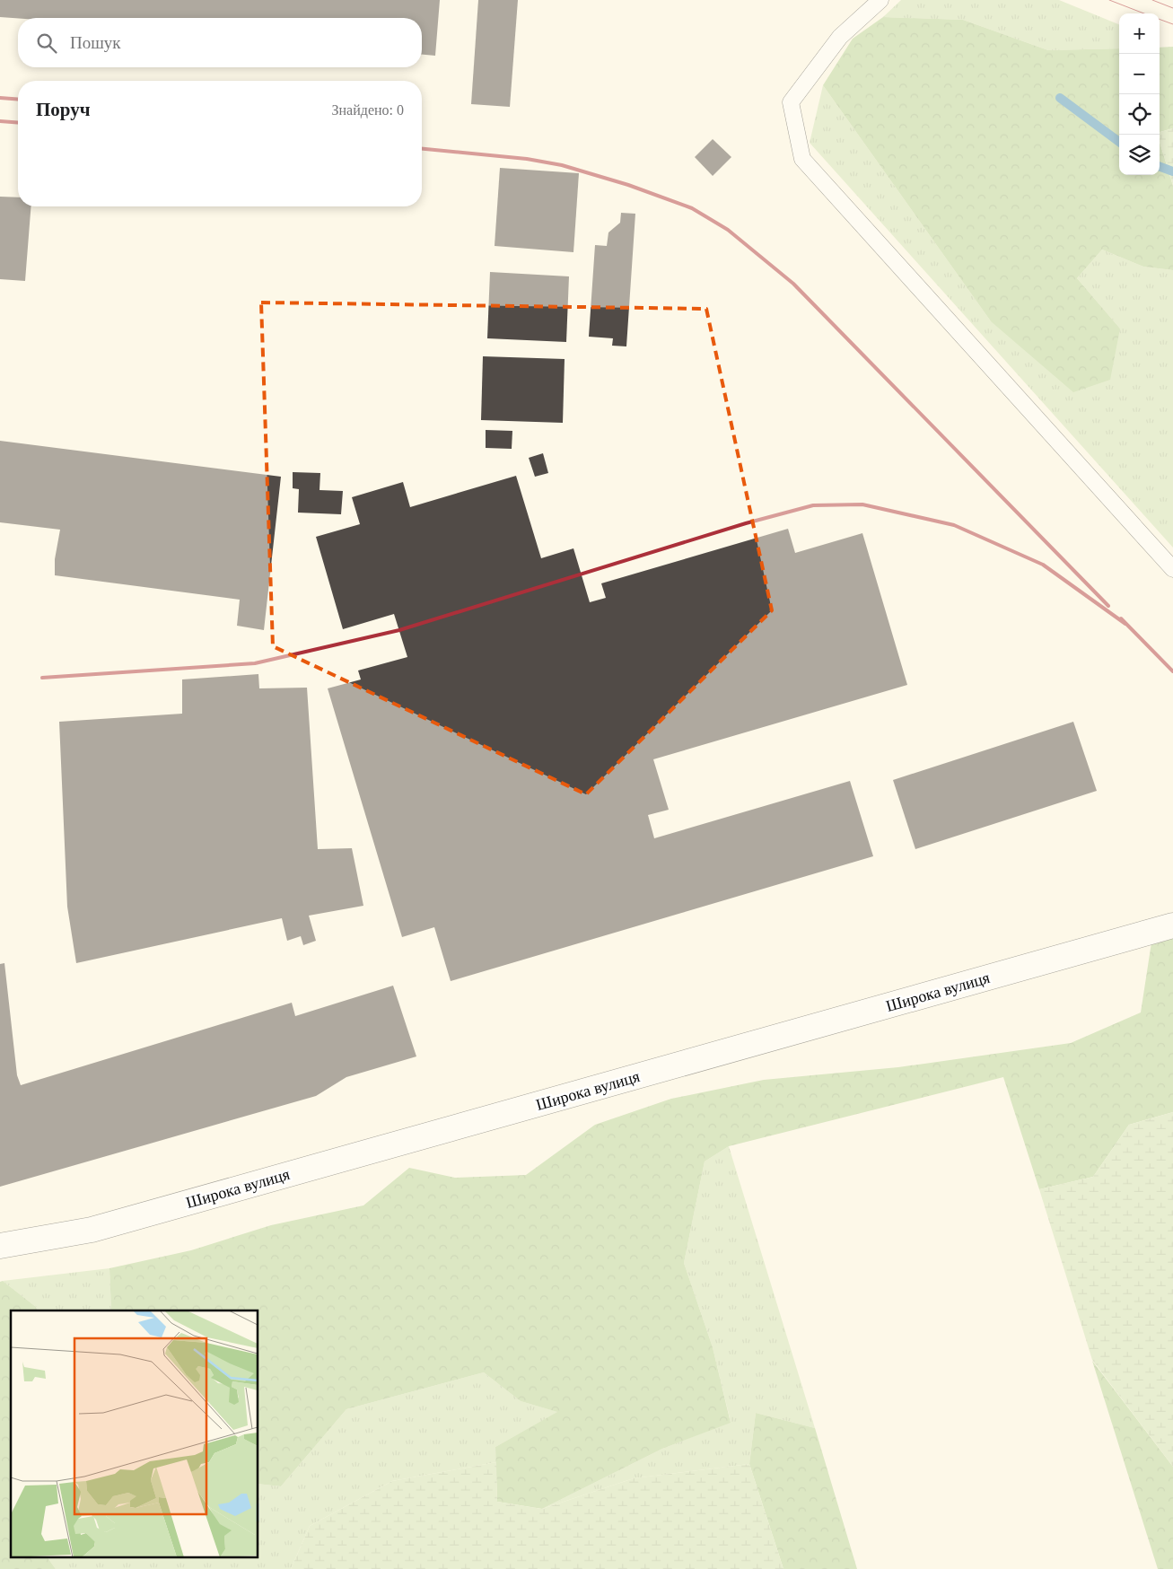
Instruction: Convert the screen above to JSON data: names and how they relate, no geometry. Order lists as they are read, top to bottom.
{
  "streets": {
    "street": ["Широка вулиця"]
  },
  "page": {
    "map_buttons": ["+", "−"],
    "search": "Пошук",
    "heading": ["Поруч", "Знайдено: 0"]
  }
}
